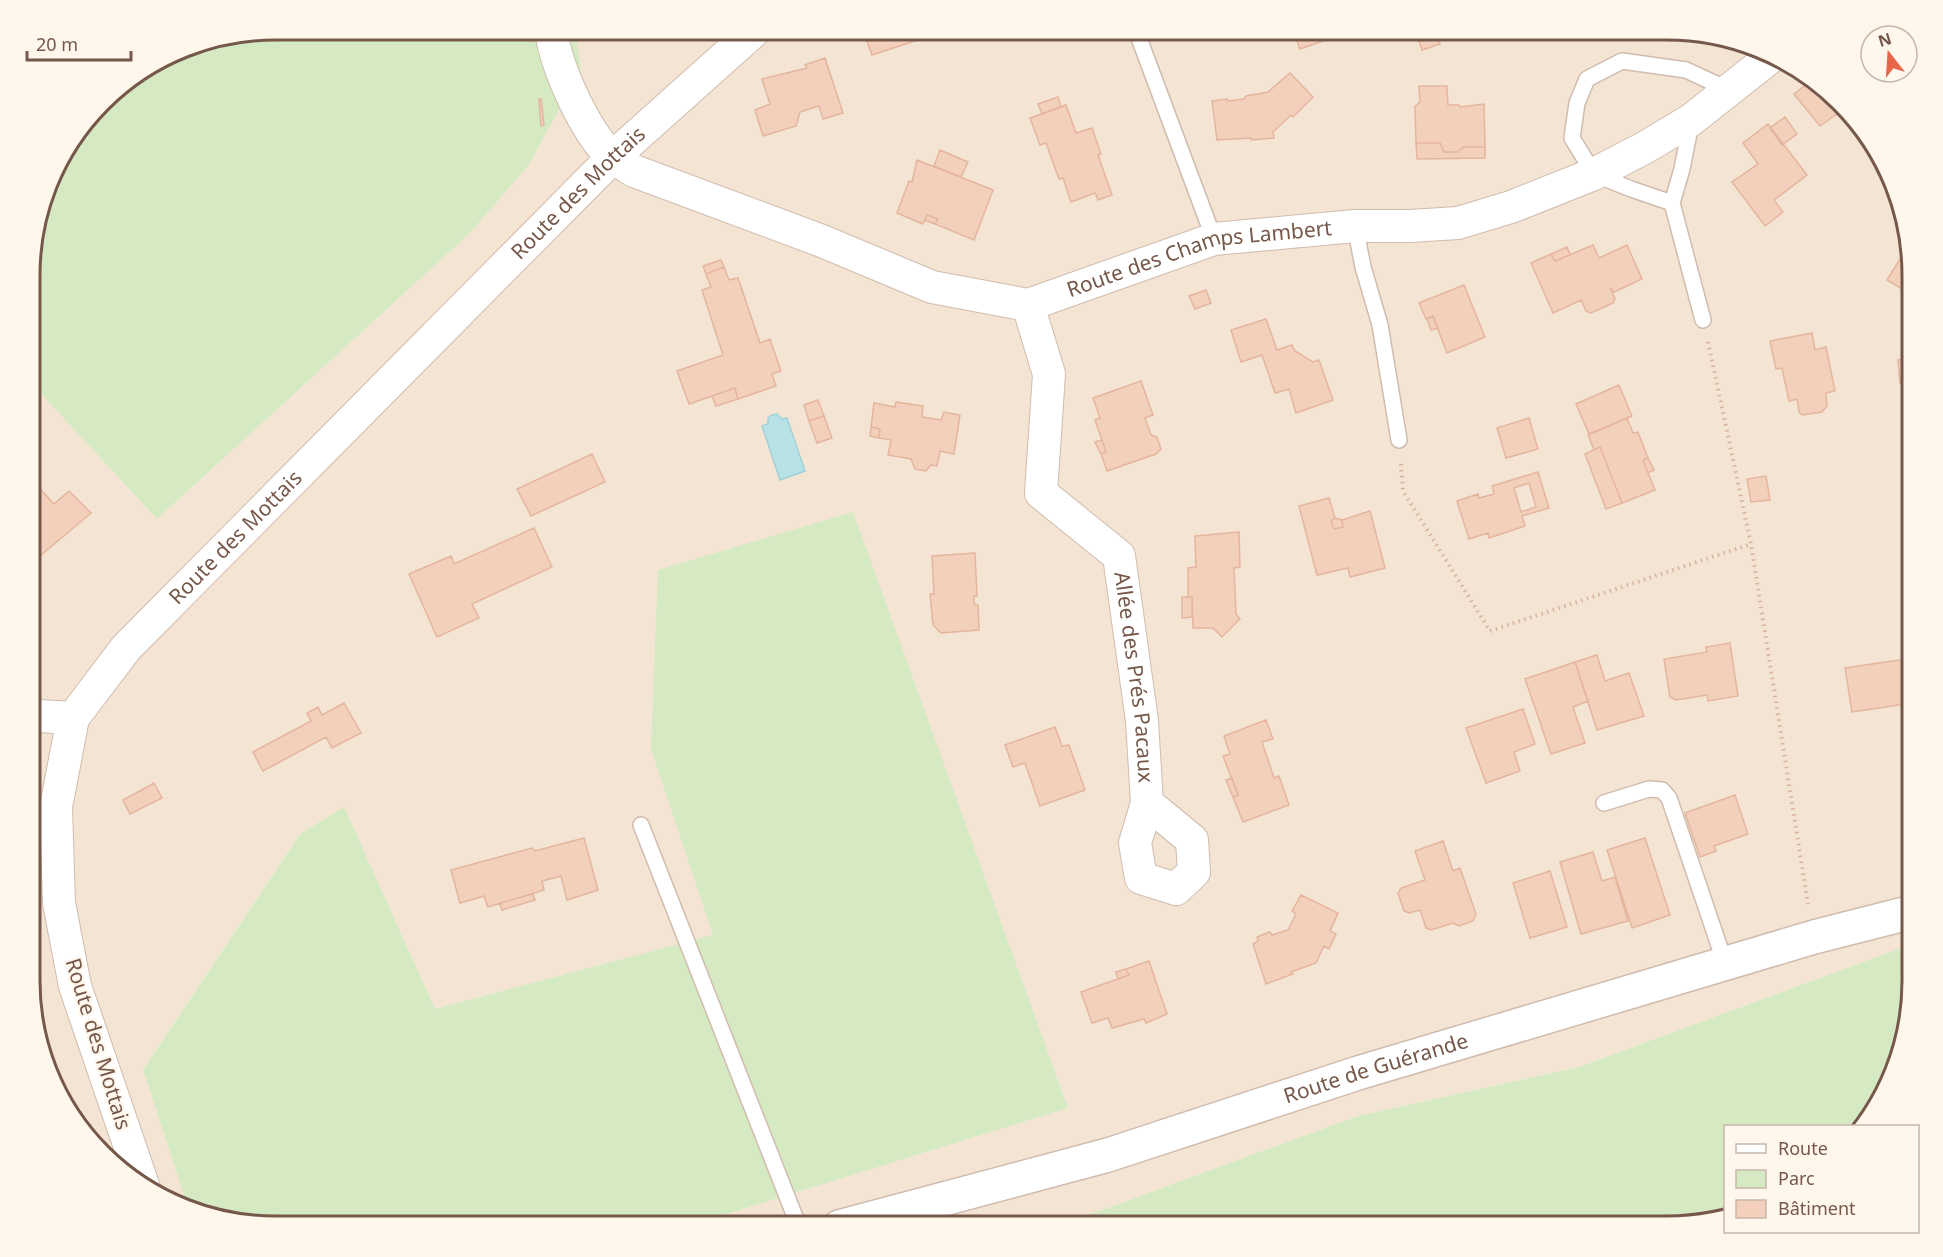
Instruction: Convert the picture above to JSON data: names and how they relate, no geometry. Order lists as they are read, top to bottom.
{
  "streets": {
    "street": [
      "Route des Mottais",
      "Route des Champs Lambert",
      "Allée des Prés Pacaux",
      "Route de Guérande"
    ]
  },
  "crossings": [
    ["Route des Champs Lambert", "Allée des Prés Pacaux"]
  ],
  "legend": ["Route", "Parc", "Bâtiment"],
  "scale_bar": "20 m",
  "north": "top"
}
